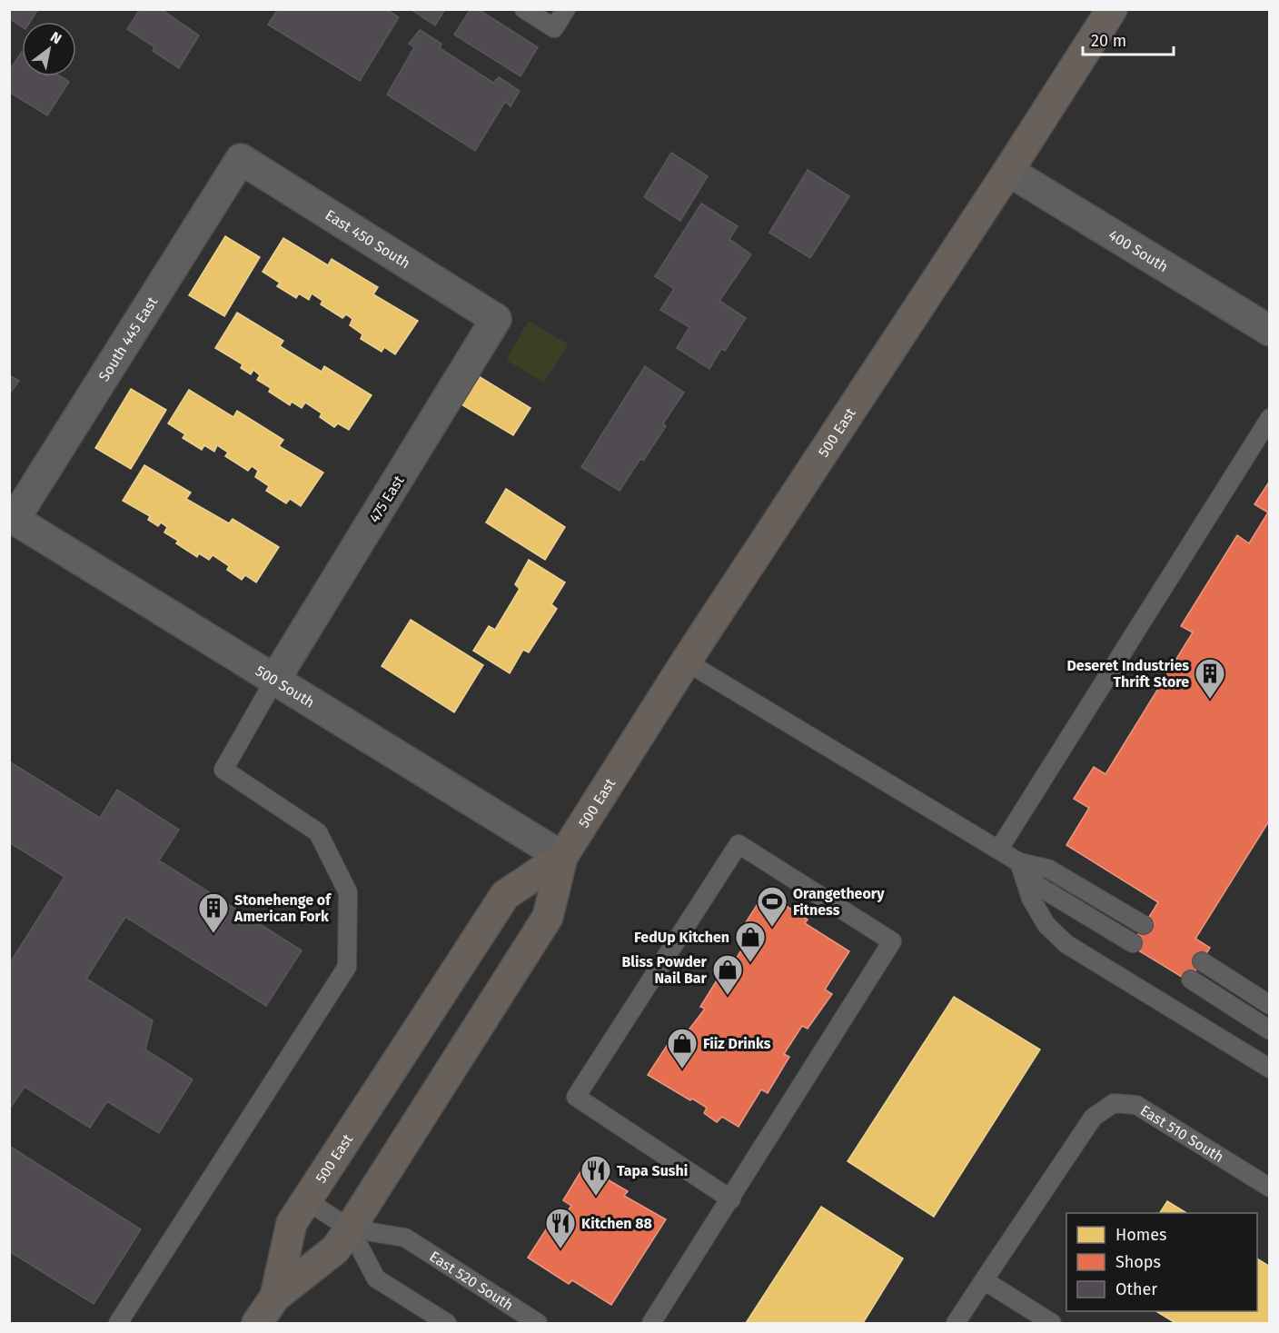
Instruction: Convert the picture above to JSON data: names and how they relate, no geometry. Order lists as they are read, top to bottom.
{
  "streets": {
    "main road": ["500 East"],
    "street": [
      "East 450 South",
      "400 South",
      "South 445 East",
      "475 East",
      "500 South"
    ],
    "lane": ["East 510 South", "East 520 South"]
  },
  "crossings": [
    ["East 450 South", "South 445 East"],
    ["East 450 South", "475 East"],
    ["400 South", "500 East"],
    ["South 445 East", "500 South"],
    ["500 East", "500 South"],
    ["500 East", "East 520 South"],
    ["475 East", "500 South"]
  ],
  "places": {
    "building": ["Deseret Industries Thrift Store", "Stonehenge of American Fork"],
    "sports": ["Orangetheory Fitness"],
    "shop": ["FedUp Kitchen", "Bliss Powder Nail Bar", "Fiiz Drinks"],
    "restaurant": ["Tapa Sushi", "Kitchen 88"]
  },
  "legend": ["Homes", "Shops", "Other"],
  "scale_bar": "20 m",
  "north": "top right"
}
